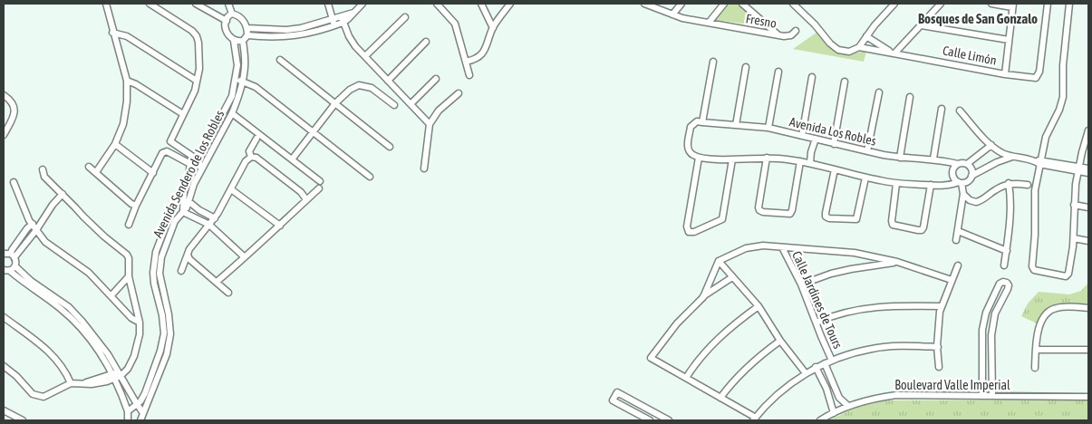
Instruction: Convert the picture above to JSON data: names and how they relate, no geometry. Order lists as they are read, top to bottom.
{
  "streets": {
    "street": [
      "Fresno",
      "Calle Limón",
      "Avenida Los Robles",
      "Avenida Sendero de los Robles",
      "Calle Jardines de Tours",
      "Boulevard Valle Imperial"
    ]
  },
  "districts": ["Bosques de San Gonzalo"]
}
